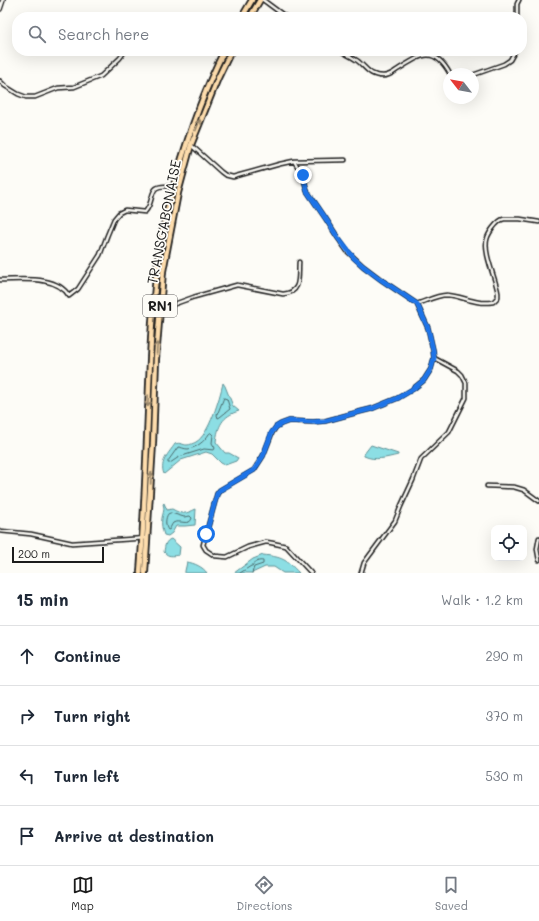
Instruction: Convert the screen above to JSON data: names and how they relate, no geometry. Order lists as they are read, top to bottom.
{
  "streets": {
    "highway": ["TRANSGABONAISE", "RN1"]
  },
  "scale_bar": "200 m",
  "north": "top left",
  "page": {
    "search": "Search here",
    "scale": "200 m",
    "heading": ["15 min", "Walk · 1.2 km"],
    "list": [
      ["Continue", "290 m"],
      ["Turn right", "370 m"],
      ["Turn left", "530 m"],
      "Arrive at destination"
    ],
    "nav": ["Map", "Directions", "Saved"]
  }
}
